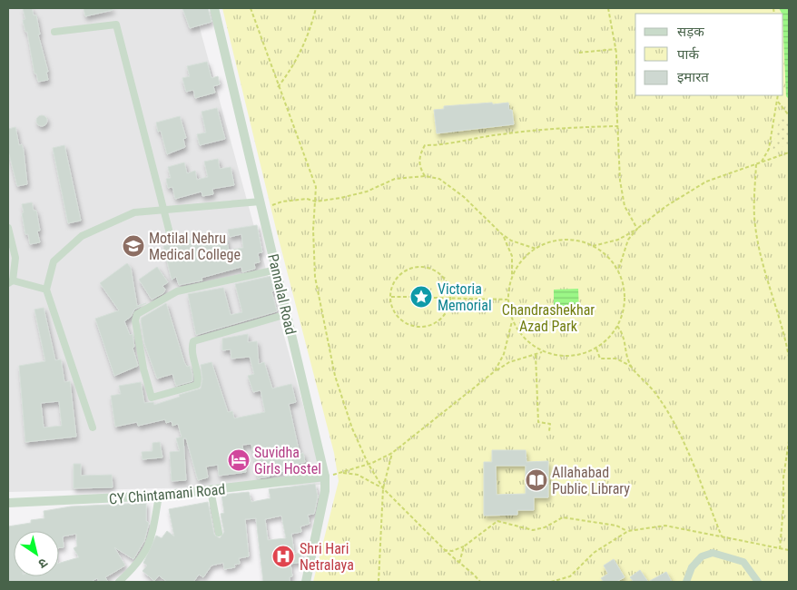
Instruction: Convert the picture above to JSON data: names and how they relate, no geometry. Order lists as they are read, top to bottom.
{
  "streets": {
    "street": ["Pannalal Road", "CY Chintamani Road"]
  },
  "crossings": [
    ["Pannalal Road", "CY Chintamani Road"]
  ],
  "parks": ["Chandrashekhar Azad Park"],
  "places": {
    "school or university": ["Motilal Nehru Medical College"],
    "place": ["Victoria Memorial"],
    "hotel": ["Suvidha Girls Hostel"],
    "library": ["Allahabad Public Library"],
    "hospital": ["Shri Hari Netralaya"]
  },
  "legend": ["सड़क", "पार्क", "इमारत"],
  "north": "bottom right"
}
